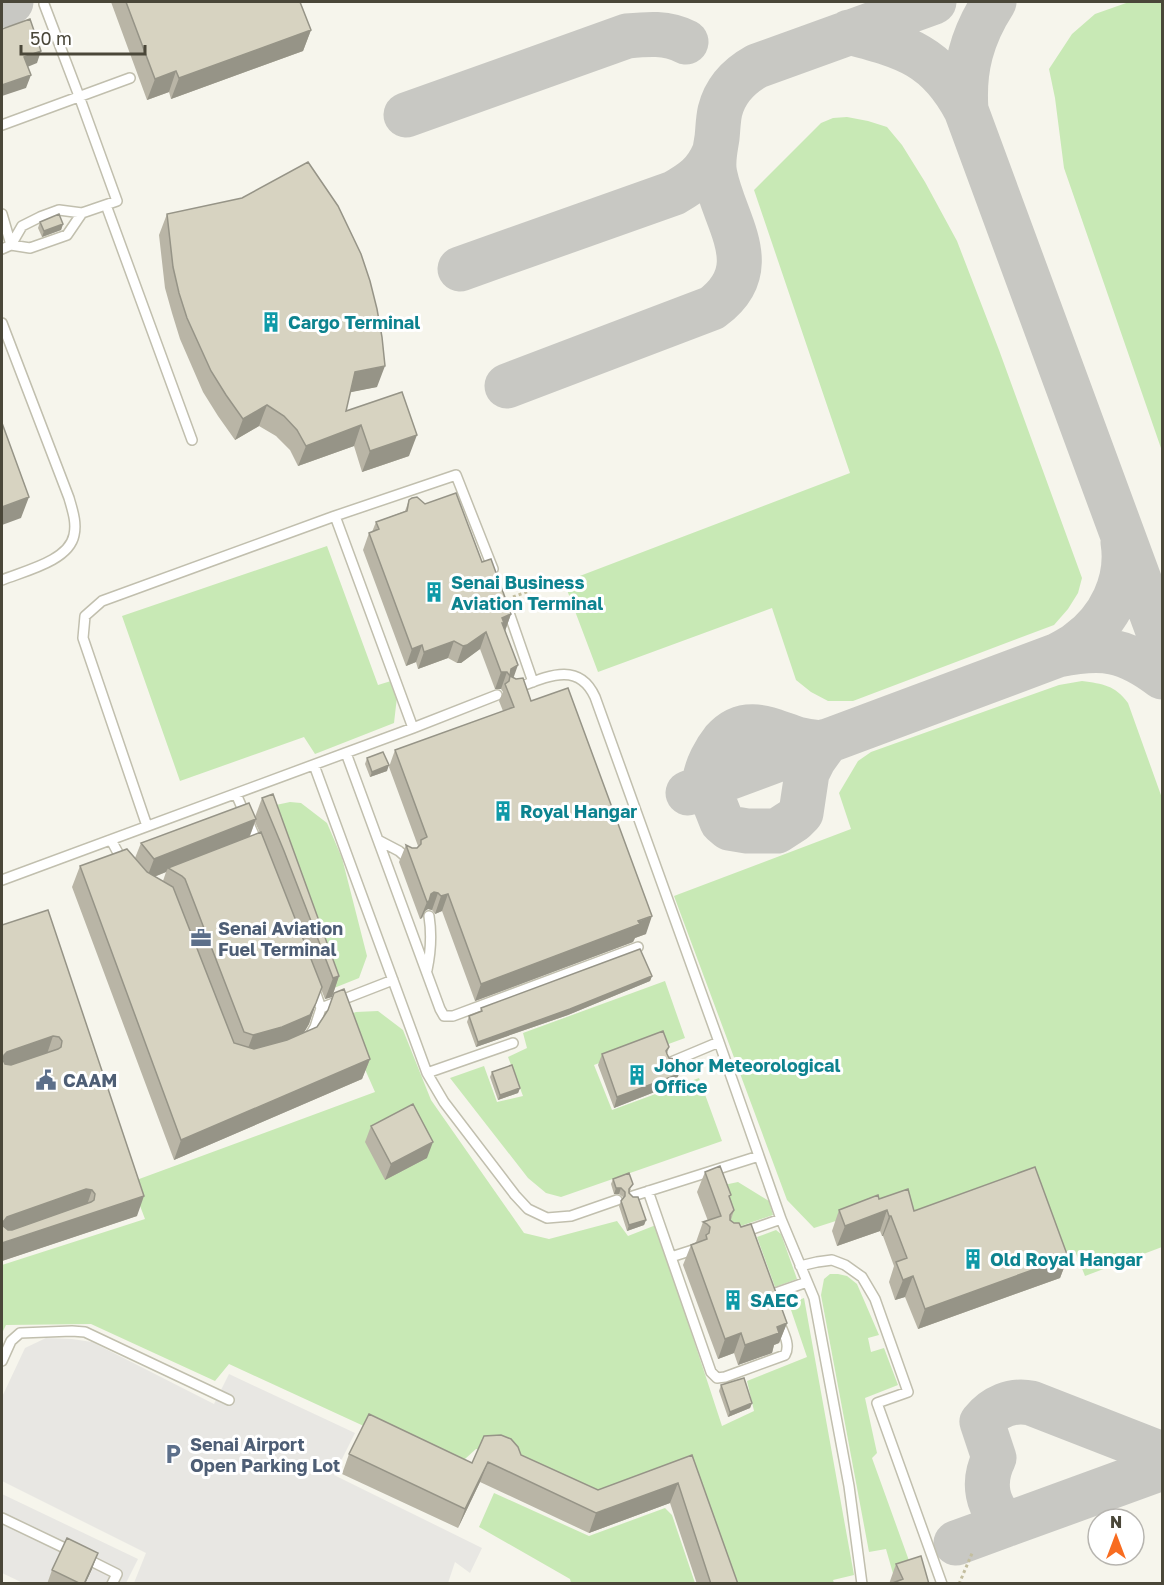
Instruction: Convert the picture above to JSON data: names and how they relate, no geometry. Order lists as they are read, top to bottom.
{
  "places": {
    "building": [
      "Cargo Terminal",
      "Senai Business Aviation Terminal",
      "Royal Hangar",
      "Johor Meteorological Office",
      "Old Royal Hangar",
      "SAEC"
    ],
    "office": ["Senai Aviation Fuel Terminal"],
    "public building": ["CAAM"],
    "parking": ["Senai Airport Open Parking Lot"]
  },
  "scale_bar": "50 m",
  "north": "top"
}
